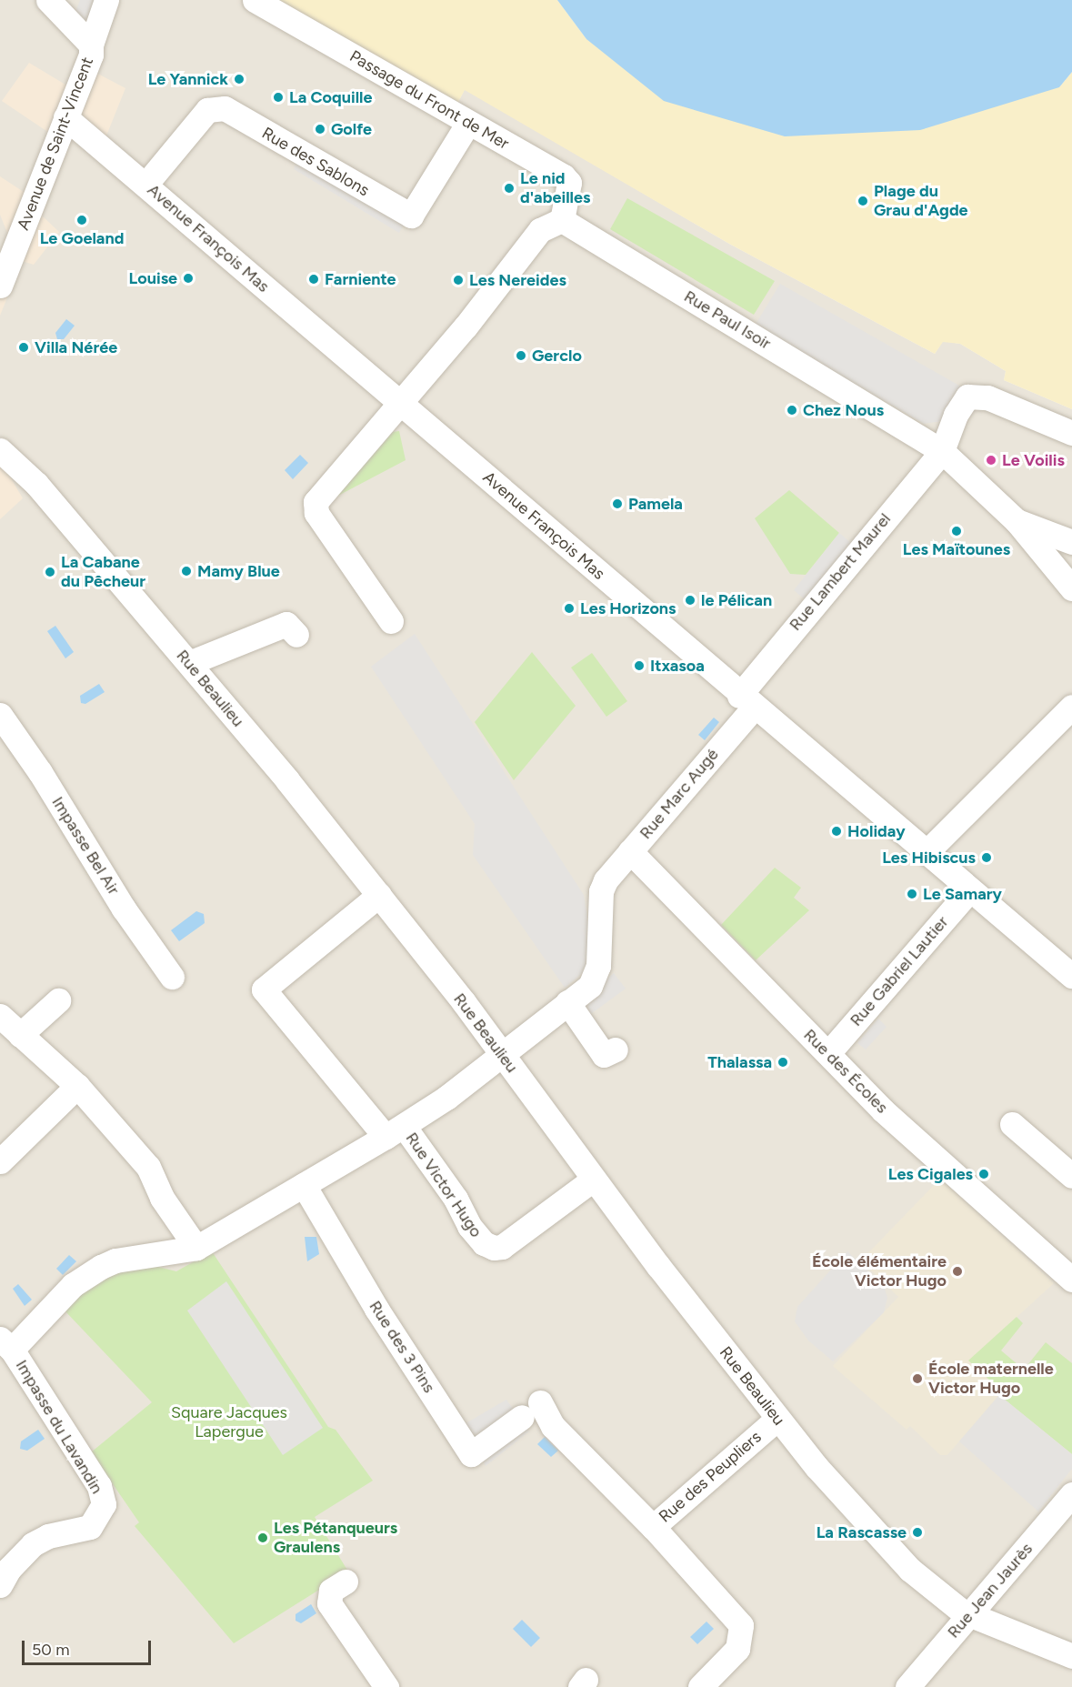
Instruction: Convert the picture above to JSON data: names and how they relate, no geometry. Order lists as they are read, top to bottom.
{
  "streets": {
    "street": [
      "Passage du Front de Mer",
      "Avenue de Saint-Vincent",
      "Rue des Sablons",
      "Avenue François Mas",
      "Rue Paul Isoir",
      "Rue Lambert Maurel",
      "Rue Beaulieu",
      "Rue Marc Augé",
      "Impasse Bel Air",
      "Rue Gabriel Lautier",
      "Rue des Écoles",
      "Rue Victor Hugo",
      "Rue des 3 Pins",
      "Impasse du Lavandin",
      "Rue des Peupliers",
      "Rue Jean Jaurès"
    ]
  },
  "crossings": [
    ["Passage du Front de Mer", "Rue des Sablons"],
    ["Passage du Front de Mer", "Rue Paul Isoir"],
    ["Avenue de Saint-Vincent", "Avenue François Mas"],
    ["Rue des Sablons", "Avenue François Mas"],
    ["Avenue François Mas", "Rue Lambert Maurel"],
    ["Avenue François Mas", "Rue Marc Augé"],
    ["Avenue François Mas", "Rue Gabriel Lautier"],
    ["Rue Paul Isoir", "Rue Lambert Maurel"],
    ["Rue Lambert Maurel", "Rue Marc Augé"],
    ["Rue Beaulieu", "Rue Victor Hugo"],
    ["Rue Beaulieu", "Rue des Peupliers"],
    ["Rue Beaulieu", "Rue Jean Jaurès"],
    ["Rue Marc Augé", "Rue des Écoles"],
    ["Rue Gabriel Lautier", "Rue des Écoles"],
    ["Rue des 3 Pins", "Rue des Peupliers"]
  ],
  "parks": ["Square Jacques Lapergue"],
  "places": [
    "Le Yannick",
    "La Coquille",
    "Golfe",
    "Le nid d'abeilles",
    "Plage du Grau d'Agde",
    "Le Goeland",
    "Louise",
    "Farniente",
    "Les Nereides",
    "Villa Nérée",
    "Gerclo",
    "Chez Nous",
    "Le Voilis",
    "Pamela",
    "Les Maïtounes",
    "Mamy Blue",
    "La Cabane du Pêcheur",
    "le Pélican",
    "Les Horizons",
    "Itxasoa",
    "Holiday",
    "Les Hibiscus",
    "Le Samary",
    "Thalassa",
    "Les Cigales",
    "École élémentaire Victor Hugo",
    "École maternelle Victor Hugo",
    "La Rascasse",
    "Les Pétanqueurs Graulens"
  ],
  "scale_bar": "50 m"
}
